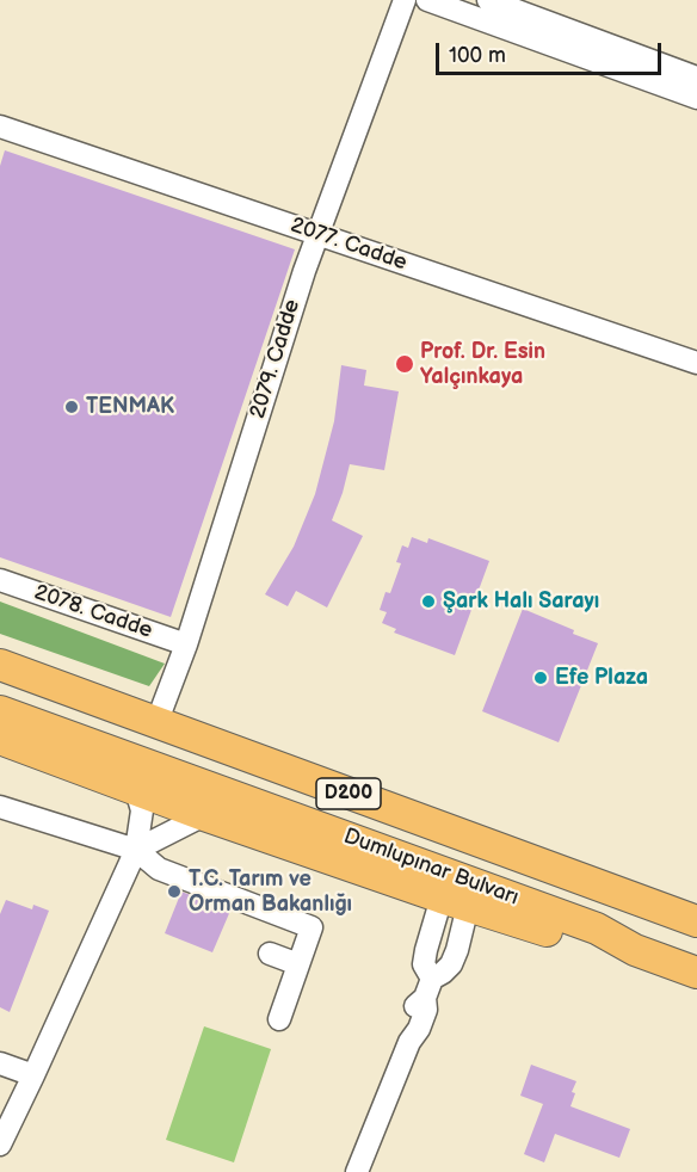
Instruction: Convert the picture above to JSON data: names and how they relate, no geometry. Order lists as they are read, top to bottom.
{
  "streets": {
    "highway": ["D200", "Dumlupınar Bulvarı"],
    "street": ["2077. Cadde", "2079. Cadde", "2078. Cadde"]
  },
  "crossings": [
    ["2077. Cadde", "2079. Cadde"],
    ["2079. Cadde", "2078. Cadde"],
    ["2079. Cadde", "Dumlupınar Bulvarı"]
  ],
  "places": [
    "Prof. Dr. Esin Yalçınkaya",
    "TENMAK",
    "Şark Halı Sarayı",
    "Efe Plaza",
    "T.C. Tarım ve Orman Bakanlığı"
  ],
  "scale_bar": "100 m"
}
